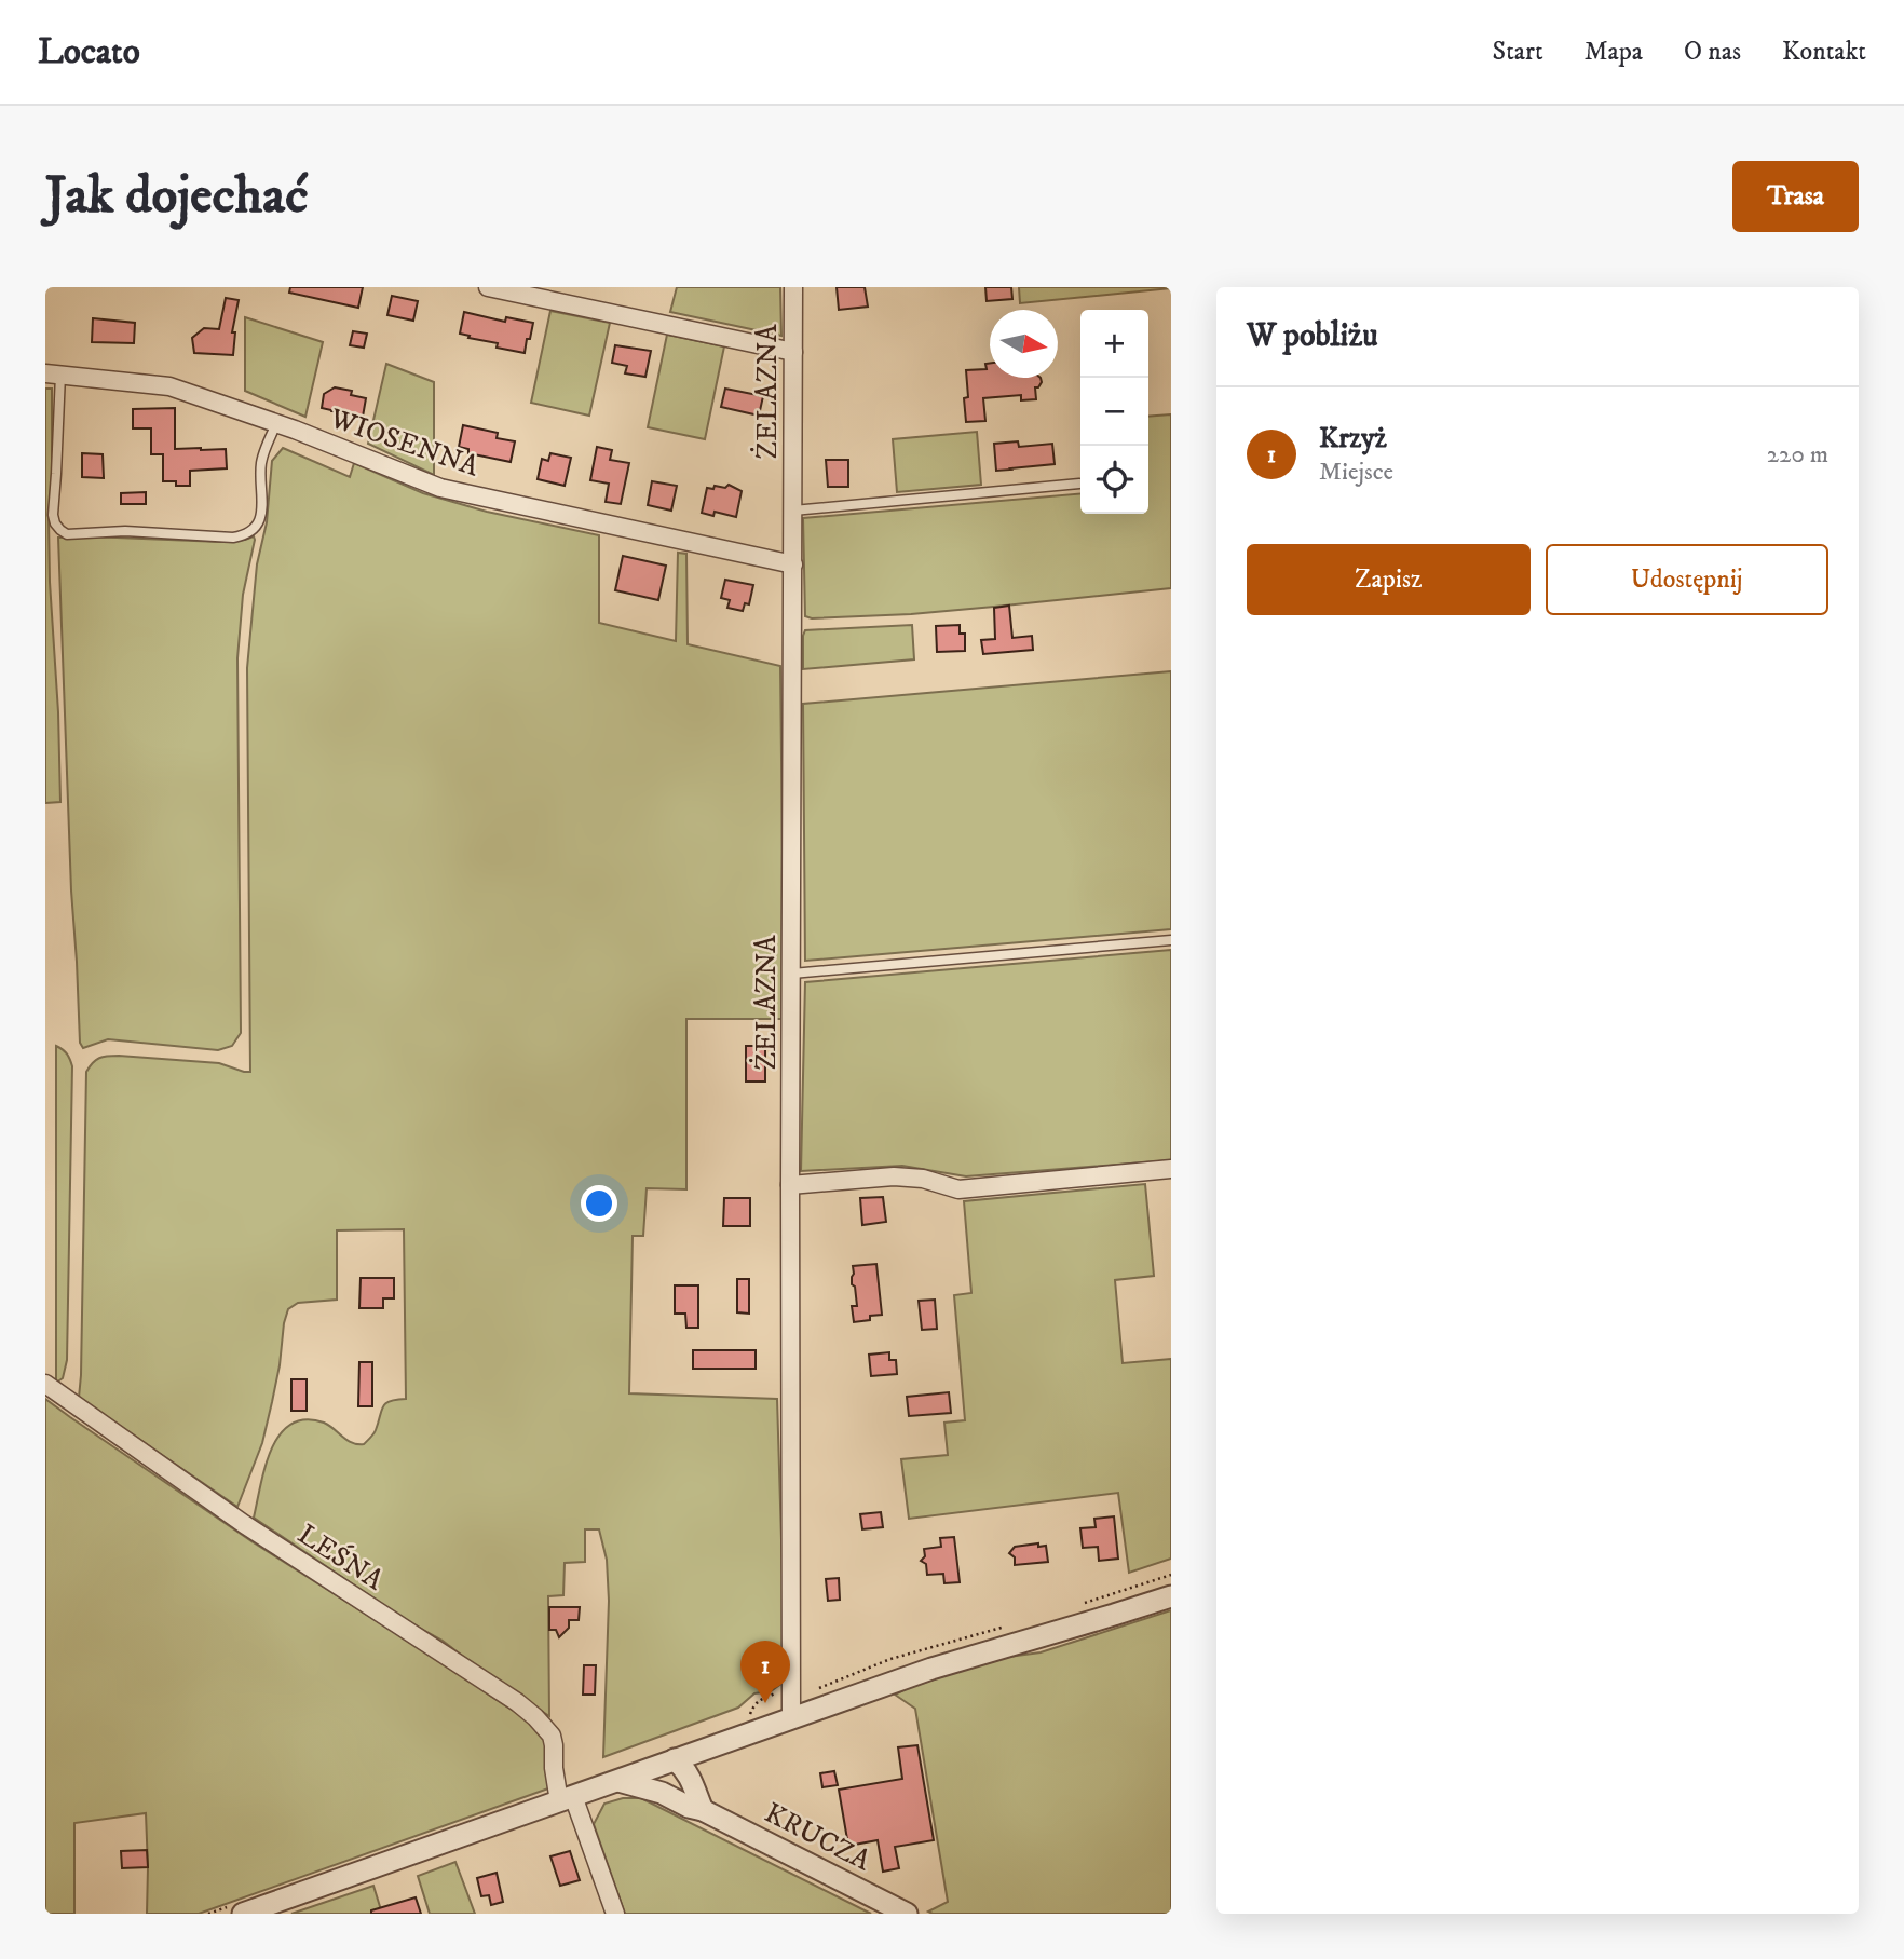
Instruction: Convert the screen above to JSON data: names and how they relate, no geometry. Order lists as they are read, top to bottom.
{
  "streets": {
    "street": [
      "ŻELAZNA",
      "WIOSENNA",
      "LEŚNA",
      "KRUCZA"
    ]
  },
  "crossings": [
    ["ŻELAZNA", "WIOSENNA"]
  ],
  "north": "right",
  "page": {
    "header": "Locato",
    "nav": [
      "Start",
      "Mapa",
      "O nas",
      "Kontakt"
    ],
    "buttons": [
      "Trasa",
      ["Zapisz", "Udostępnij"]
    ],
    "title": "Jak dojechać",
    "heading": "W pobliżu",
    "map_buttons": ["+", "−"],
    "list": [
      {
        "mark": "1",
        "name": "Krzyż",
        "note": "Miejsce",
        "value": "220 m"
      }
    ],
    "pins": "1"
  }
}
